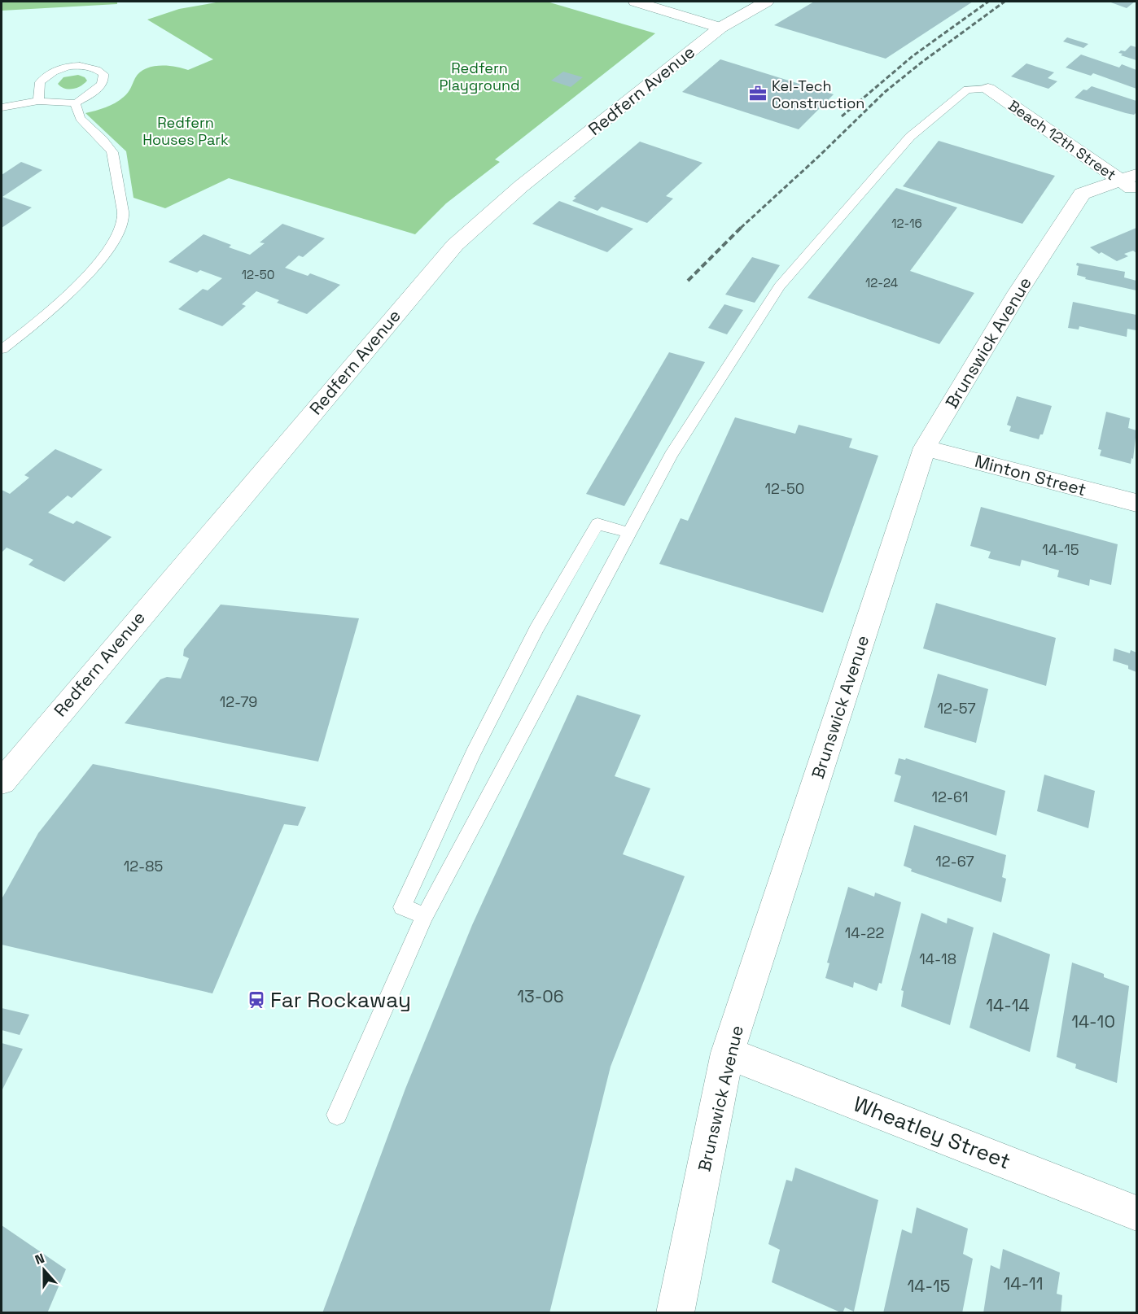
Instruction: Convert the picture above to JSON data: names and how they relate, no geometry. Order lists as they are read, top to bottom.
{
  "streets": {
    "street": [
      "Redfern Avenue",
      "Beach 12th Street",
      "Brunswick Avenue",
      "Minton Street",
      "Wheatley Street"
    ]
  },
  "crossings": [
    ["Beach 12th Street", "Brunswick Avenue"],
    ["Brunswick Avenue", "Minton Street"],
    ["Brunswick Avenue", "Wheatley Street"]
  ],
  "parks": ["Redfern Playground", "Redfern Houses Park"],
  "places": {
    "office": ["Kel-Tech Construction"],
    "station": ["Far Rockaway"]
  },
  "house_numbers": [
    "12-16",
    "12-50",
    "12-24",
    "12-50",
    "14-15",
    "12-79",
    "12-57",
    "12-61",
    "12-67",
    "12-85",
    "14-22",
    "14-18",
    "13-06",
    "14-14",
    "14-10",
    "14-11",
    "14-15"
  ],
  "north": "top"
}
